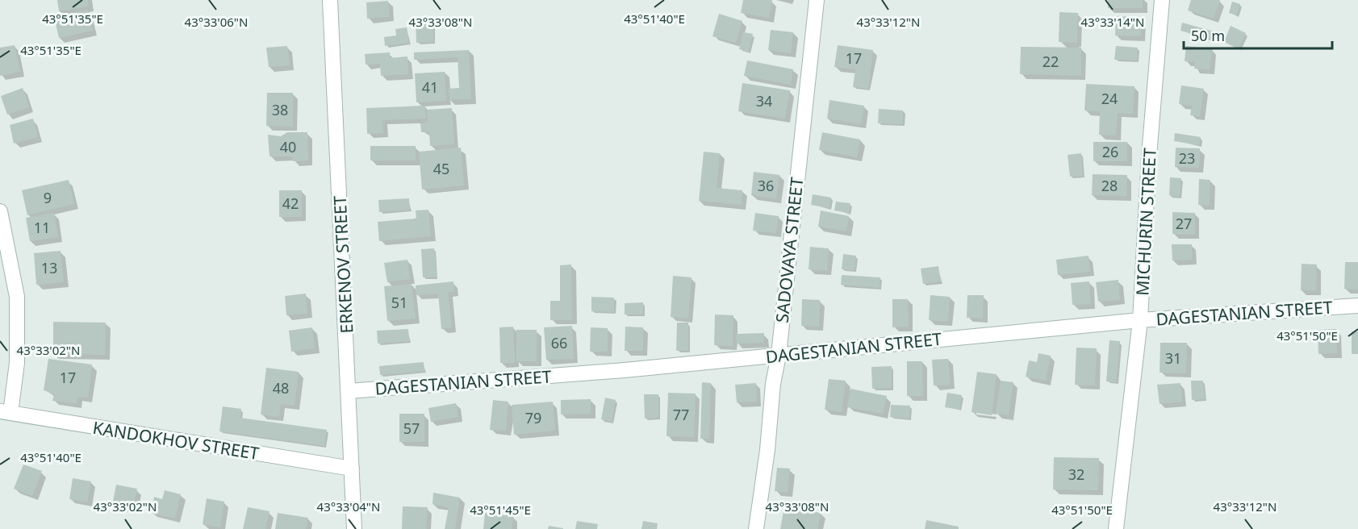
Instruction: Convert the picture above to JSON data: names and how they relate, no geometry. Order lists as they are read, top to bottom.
{
  "streets": {
    "street": [
      "MICHURIN STREET",
      "SADOVAYA STREET",
      "ERKENOV STREET",
      "DAGESTANIAN STREET",
      "KANDOKHOV STREET"
    ]
  },
  "crossings": [
    ["MICHURIN STREET", "DAGESTANIAN STREET"],
    ["SADOVAYA STREET", "DAGESTANIAN STREET"],
    ["ERKENOV STREET", "DAGESTANIAN STREET"],
    ["ERKENOV STREET", "KANDOKHOV STREET"]
  ],
  "house_numbers": [
    "17",
    "22",
    "41",
    "24",
    "34",
    "38",
    "40",
    "26",
    "23",
    "45",
    "36",
    "28",
    "9",
    "42",
    "27",
    "11",
    "13",
    "51",
    "66",
    "31",
    "17",
    "48",
    "77",
    "79",
    "57",
    "32"
  ],
  "scale_bar": "50 m",
  "coordinates": [
    "43°51'35\"E",
    "43°51'40\"E",
    "43°33'06\"N",
    "43°33'08\"N",
    "43°33'12\"N",
    "43°33'14\"N",
    "43°51'50\"E",
    "43°33'02\"N",
    "43°33'04\"N",
    "43°51'45\"E"
  ]
}
